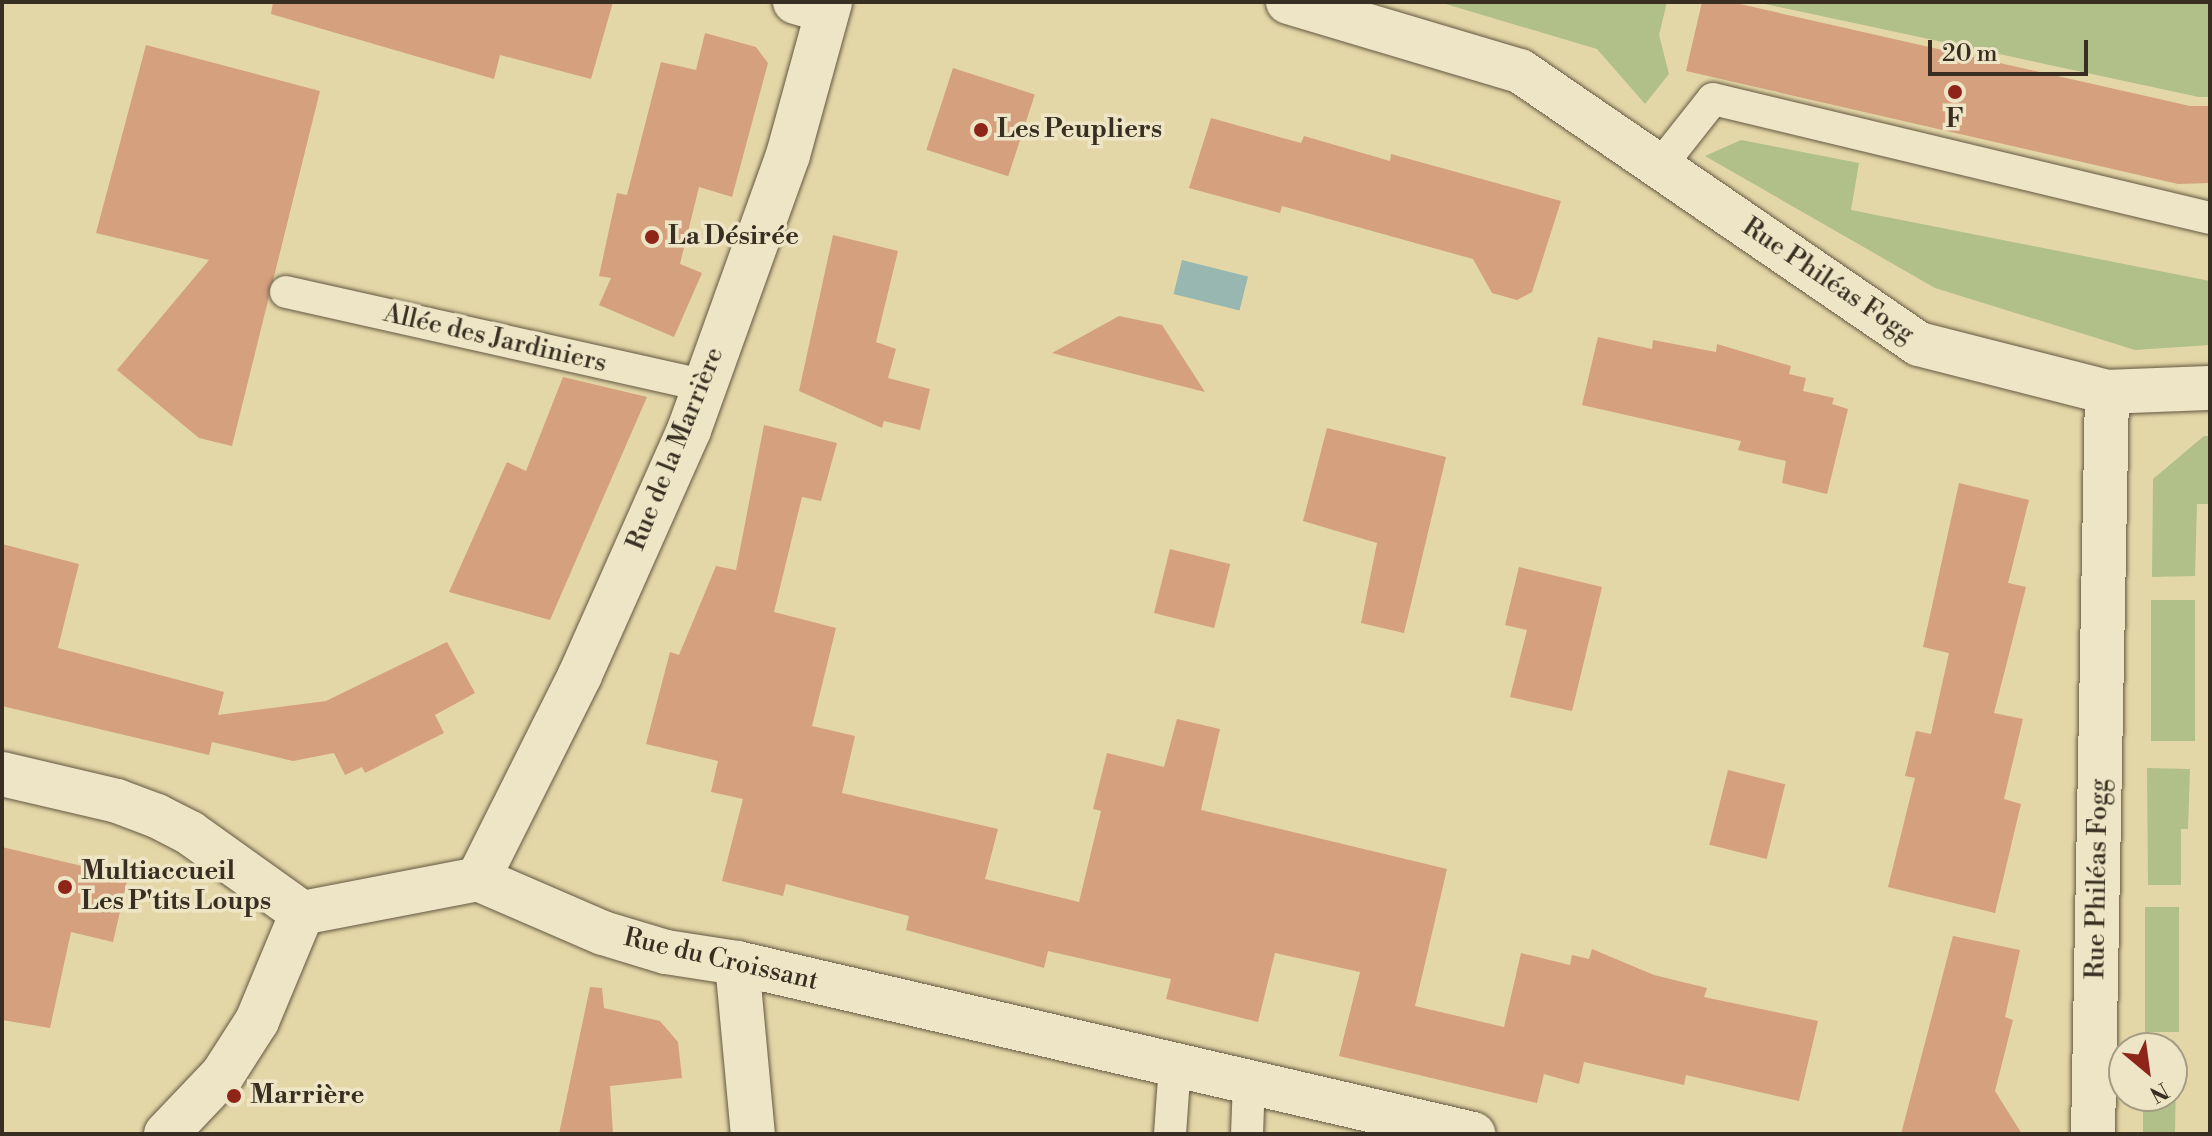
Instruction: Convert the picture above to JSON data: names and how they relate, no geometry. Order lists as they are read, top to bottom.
{
  "streets": {
    "street": ["Rue Philéas Fogg", "Rue de la Marrière", "Rue du Croissant"],
    "lane": ["Allée des Jardiniers"]
  },
  "crossings": [
    ["Allée des Jardiniers", "Rue de la Marrière"],
    ["Rue de la Marrière", "Rue du Croissant"]
  ],
  "places": [
    "F",
    "Les Peupliers",
    "La Désirée",
    "Multiaccueil Les P'tits Loups",
    "Marrière"
  ],
  "scale_bar": "20 m",
  "north": "bottom right"
}
